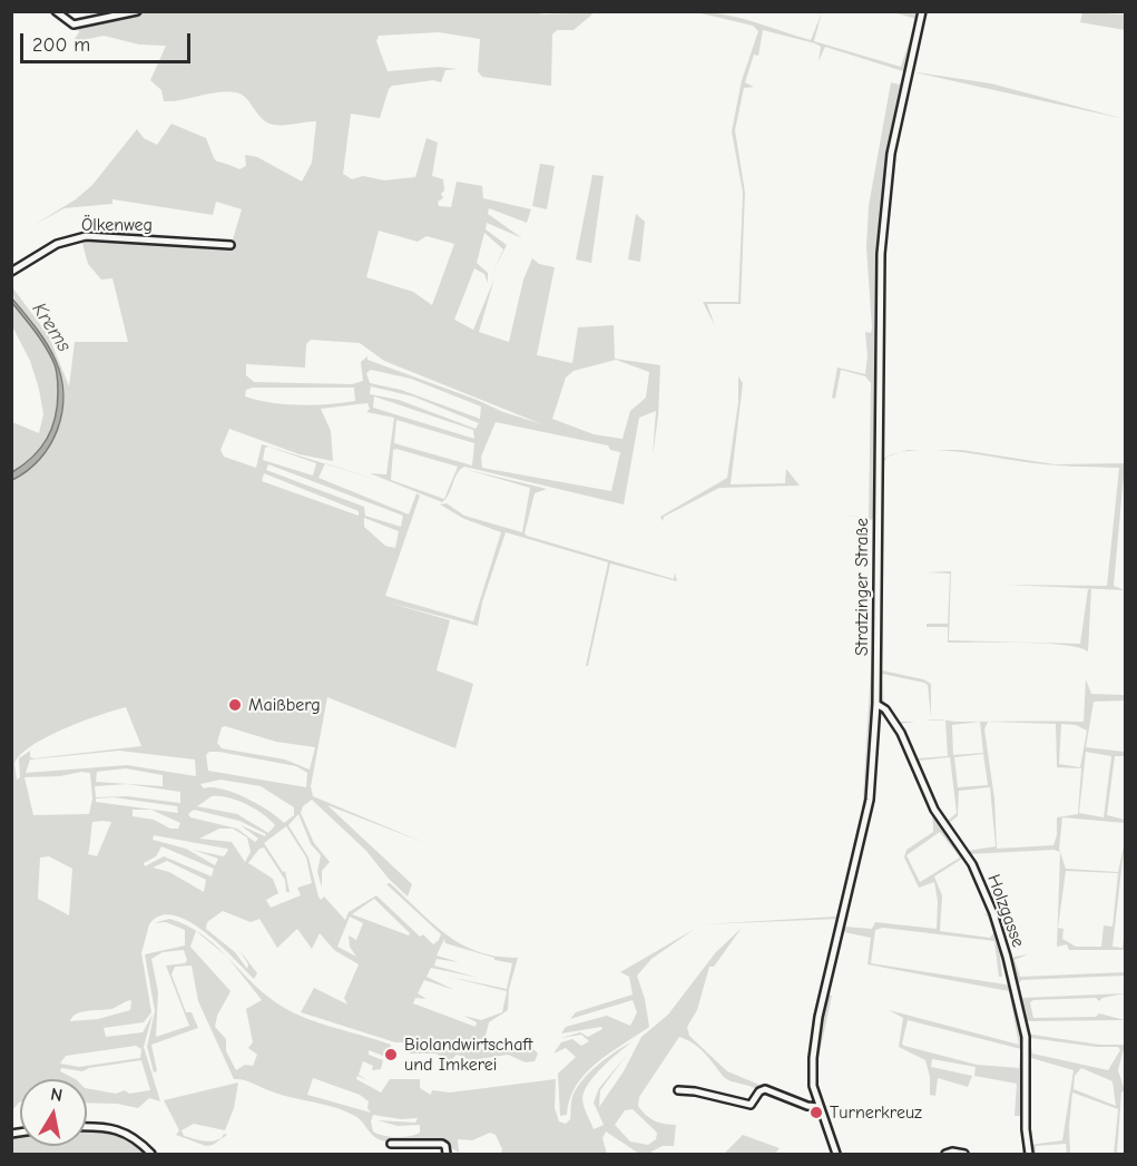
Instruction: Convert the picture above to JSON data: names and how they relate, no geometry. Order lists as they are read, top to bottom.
{
  "streets": {
    "street": ["Ölkenweg", "Stratzinger Straße", "Holzgasse"]
  },
  "crossings": [
    ["Stratzinger Straße", "Holzgasse"]
  ],
  "water": ["Krems"],
  "places": ["Maißberg", "Biolandwirtschaft und Imkerei", "Turnerkreuz"],
  "scale_bar": "200 m",
  "north": "top"
}
